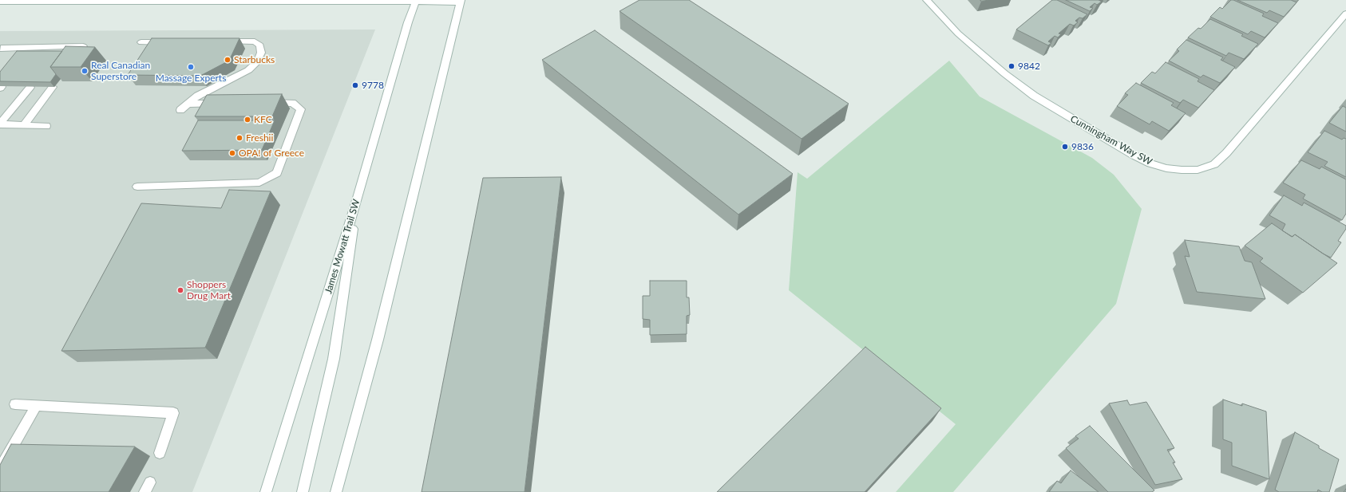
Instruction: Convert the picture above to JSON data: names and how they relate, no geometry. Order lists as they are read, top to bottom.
{
  "streets": {
    "main road": ["Cunningham Way SW", "James Mowatt Trail SW"]
  },
  "places": [
    "Starbucks",
    "9842",
    "Massage Experts",
    "Real Canadian Superstore",
    "9778",
    "KFC",
    "Freshii",
    "9836",
    "OPA! of Greece",
    "Shoppers Drug Mart"
  ]
}
